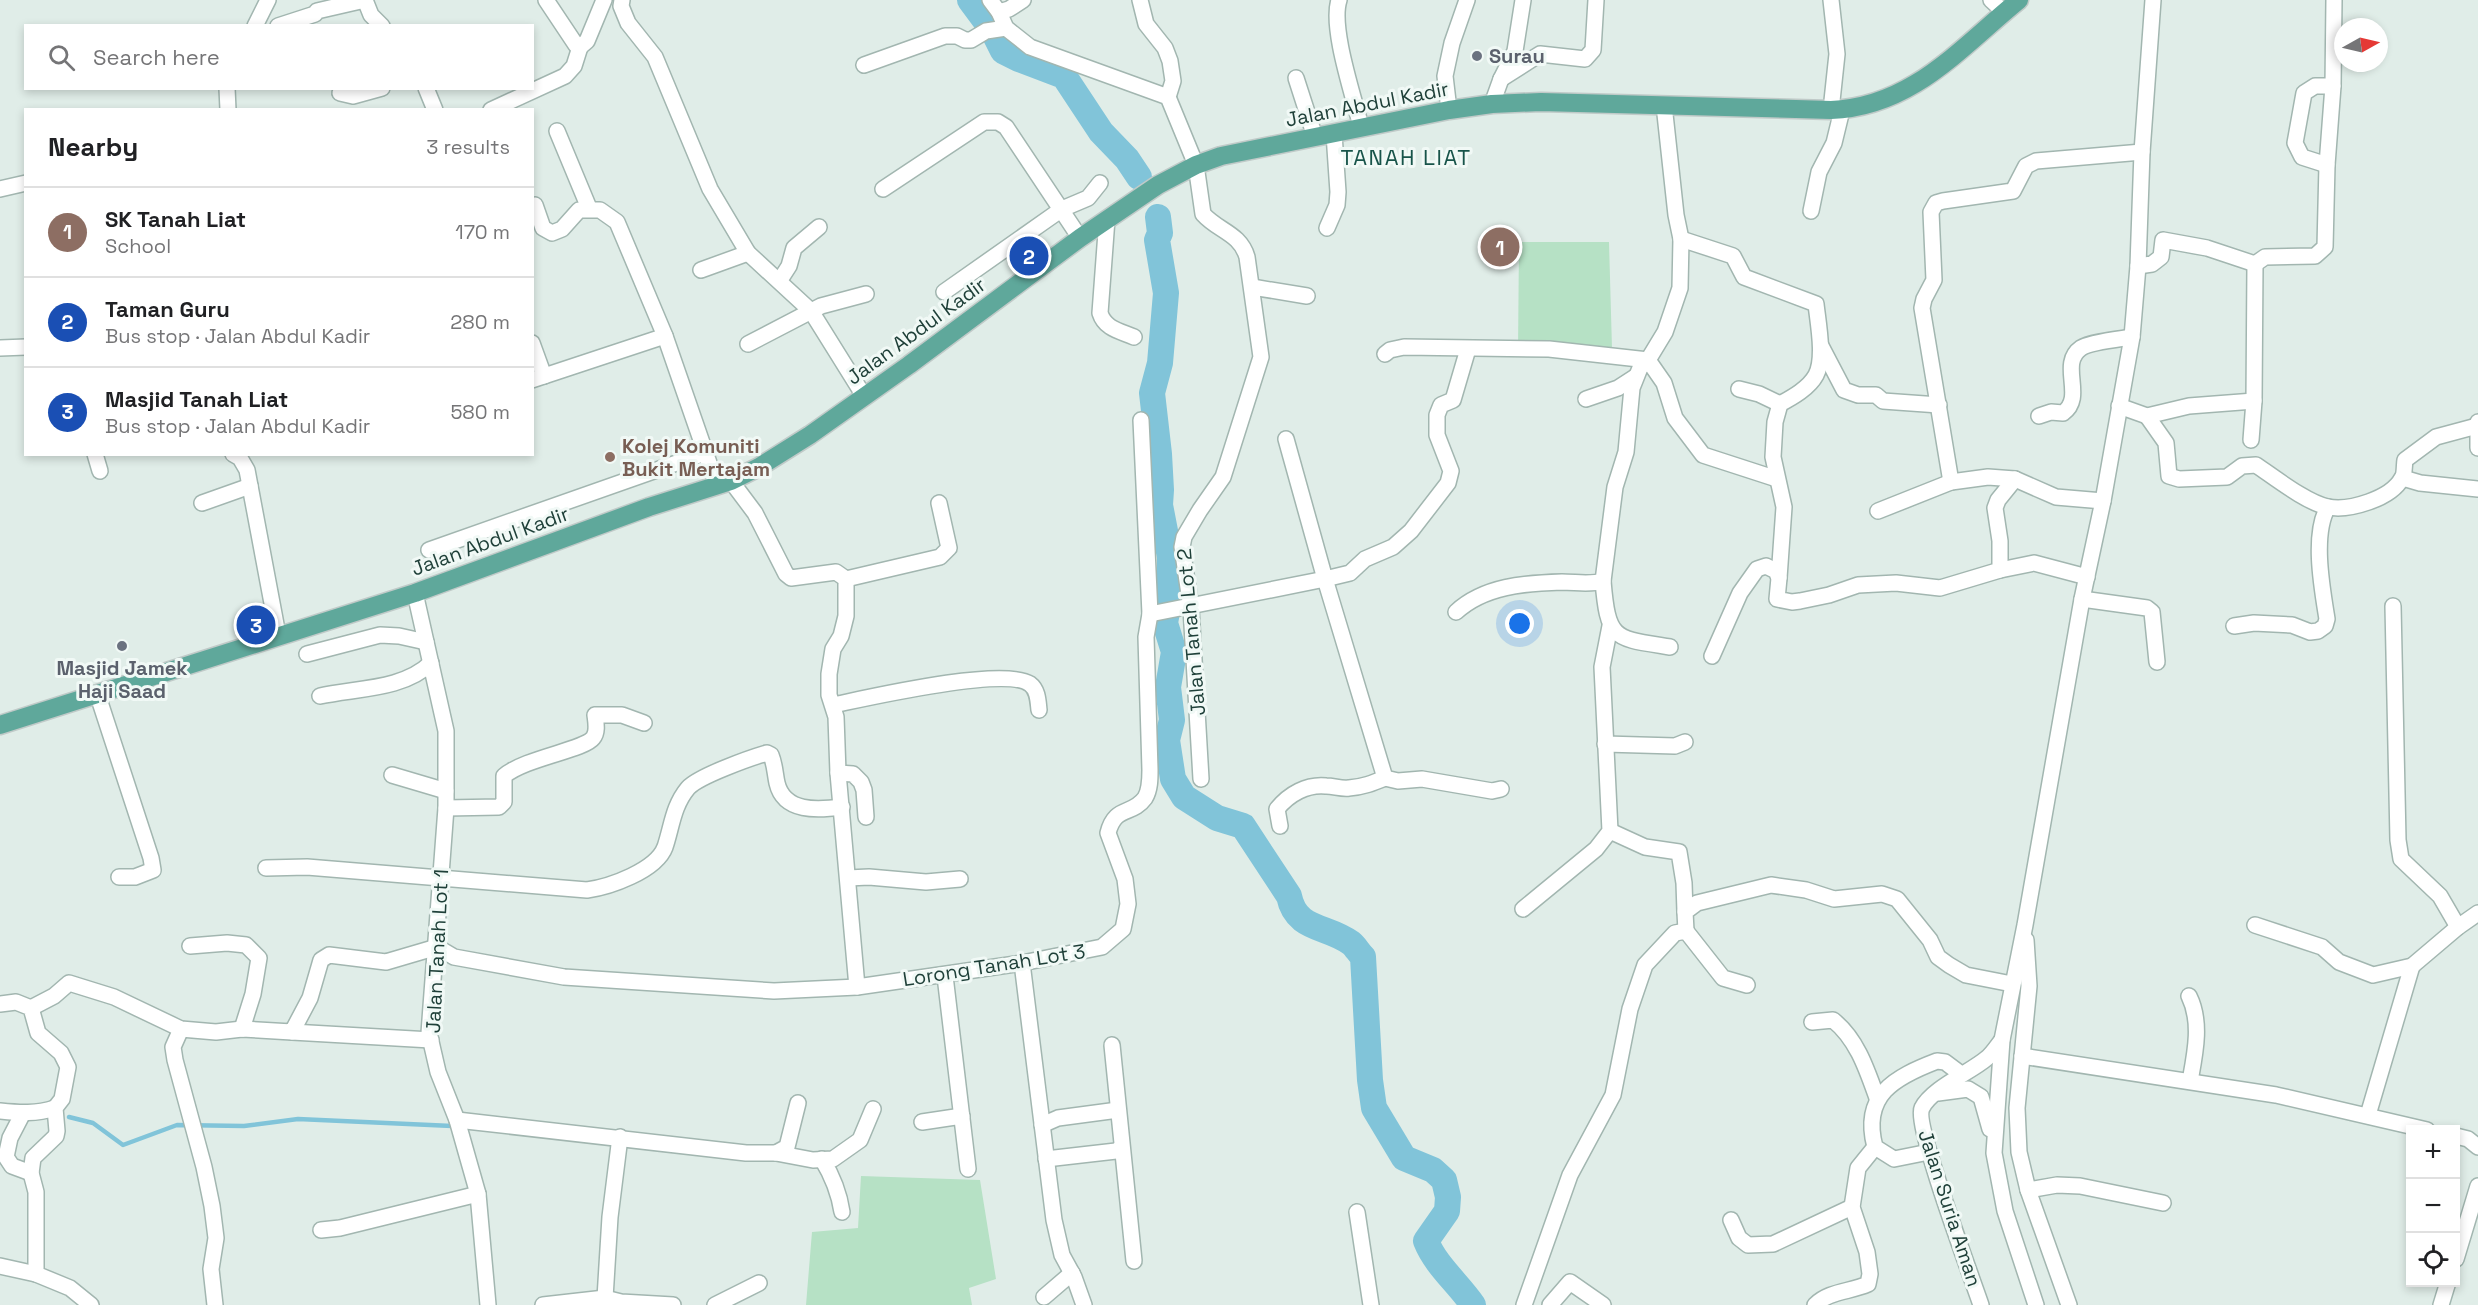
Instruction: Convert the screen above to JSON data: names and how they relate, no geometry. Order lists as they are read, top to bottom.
{
  "streets": {
    "main road": ["Jalan Abdul Kadir"],
    "street": [
      "Jalan Tanah Lot 2",
      "Jalan Tanah Lot 1",
      "Lorong Tanah Lot 3",
      "Jalan Suria Aman"
    ]
  },
  "crossings": [
    ["Jalan Abdul Kadir", "Jalan Tanah Lot 2"],
    ["Jalan Abdul Kadir", "Jalan Tanah Lot 1"],
    ["Jalan Tanah Lot 1", "Lorong Tanah Lot 3"]
  ],
  "districts": ["TANAH LIAT"],
  "places": ["Surau", "Kolej Komuniti Bukit Mertajam", "Masjid Jamek Haji Saad"],
  "north": "right",
  "page": {
    "search": "Search here",
    "heading": ["Nearby", "3 results"],
    "list": [
      {
        "mark": "1",
        "name": "SK Tanah Liat",
        "note": "School",
        "value": "170 m"
      },
      {
        "mark": "2",
        "name": "Taman Guru",
        "note": "Bus stop · Jalan Abdul Kadir",
        "value": "280 m"
      },
      {
        "mark": "3",
        "name": "Masjid Tanah Liat",
        "note": "Bus stop · Jalan Abdul Kadir",
        "value": "580 m"
      }
    ],
    "pins": ["1", "2", "3"],
    "map_buttons": ["+", "−"]
  }
}
